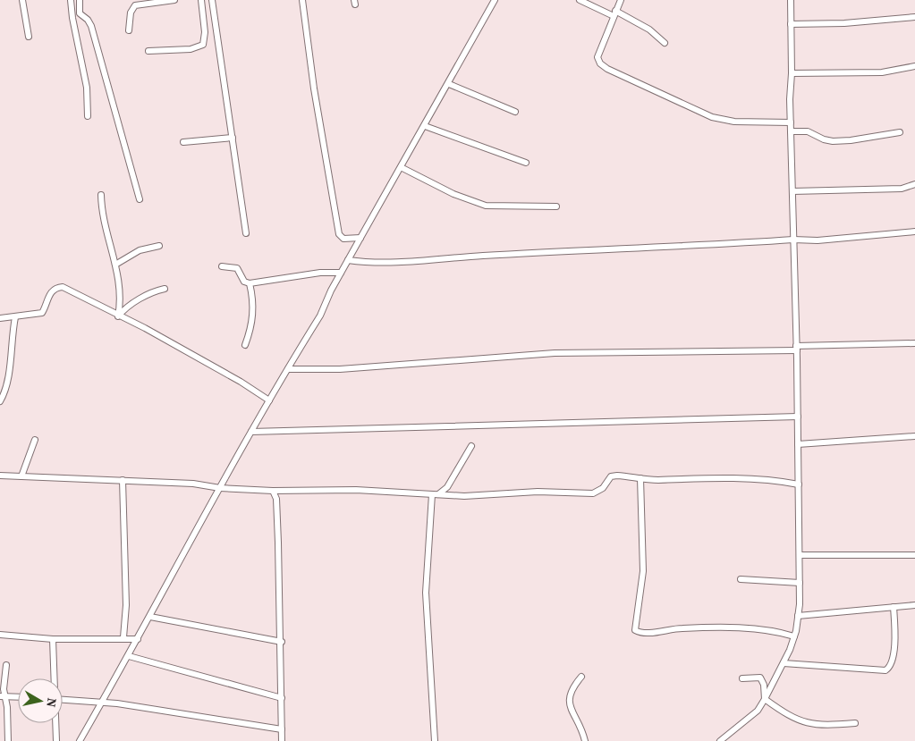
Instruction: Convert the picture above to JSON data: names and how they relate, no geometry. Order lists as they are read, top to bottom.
{
  "north": "right"
}
